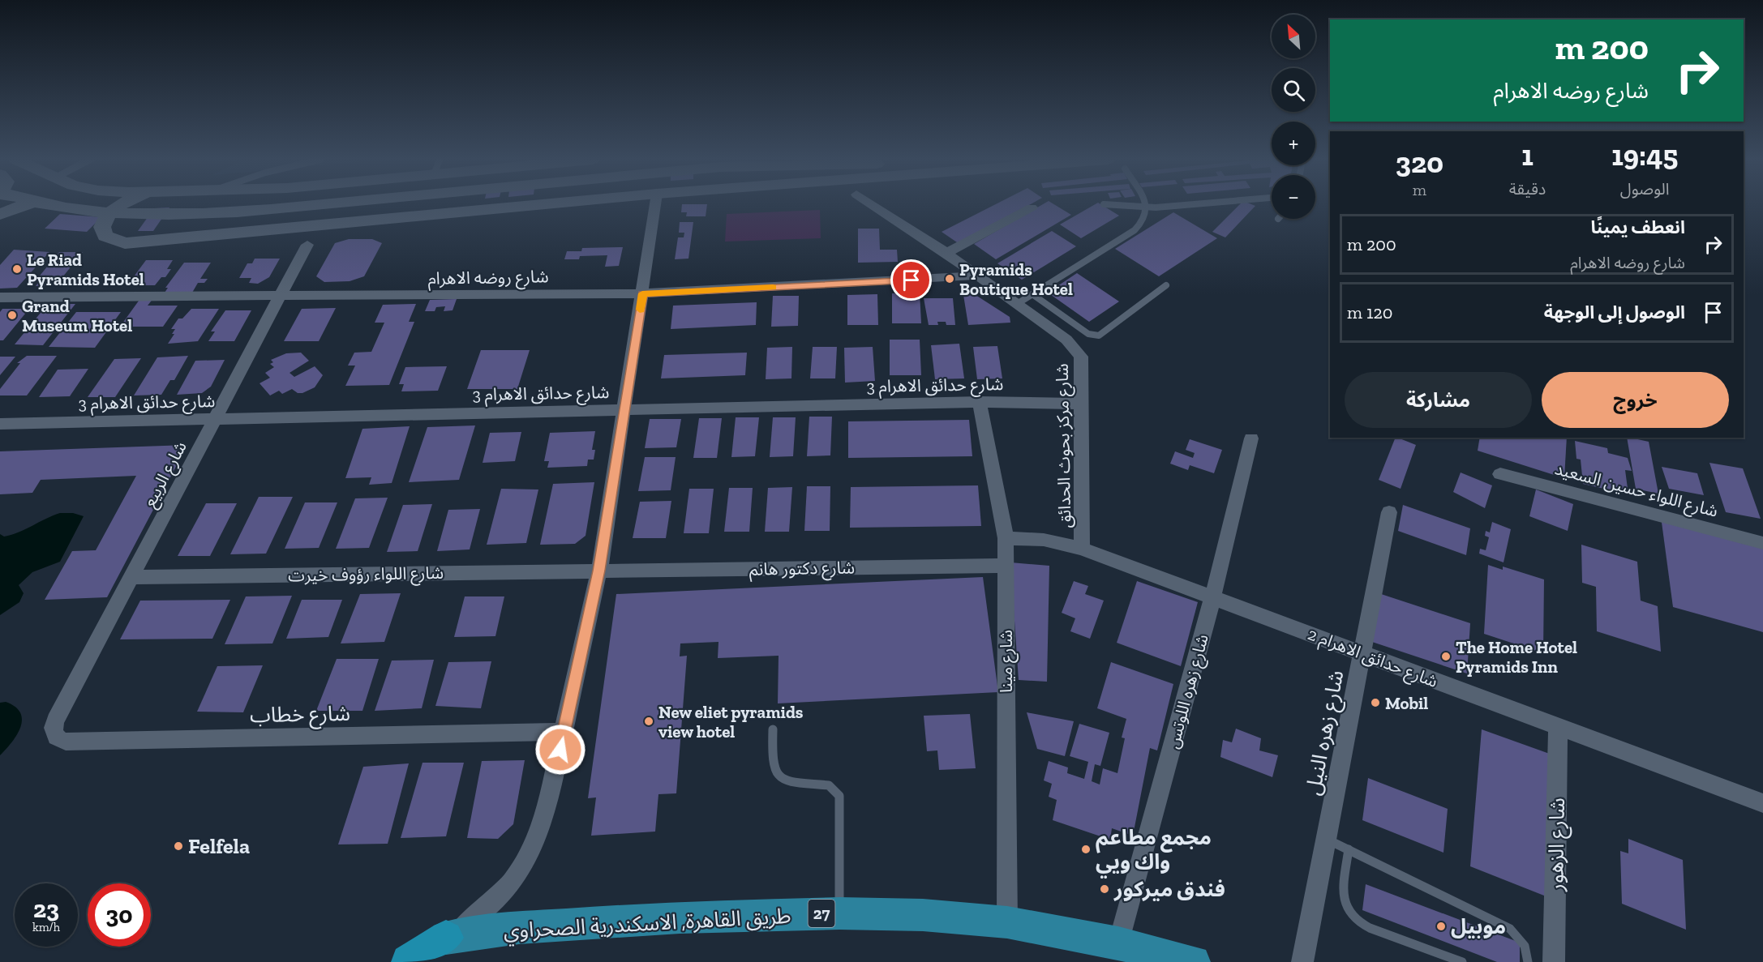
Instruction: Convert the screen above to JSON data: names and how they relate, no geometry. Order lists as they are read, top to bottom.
{
  "streets": {
    "main road": ["27", "طريق القاهرة, الاسكندرية الصحراوي"],
    "street": [
      "شارع روضه الاهرام",
      "شارع حدائق الاهرام 3",
      "شارع مركز بحوث الحدائق",
      "شارع الربيع",
      "شارع اللواء حسين السعيد",
      "شارع دكتور هانم",
      "شارع اللواء رؤوف خيرت",
      "شارع حدائق الاهرام 2",
      "شارع مينا",
      "شارع زهره اللوتس",
      "شارع خطاب",
      "شارع زهره النيل",
      "شارع الزهور"
    ]
  },
  "crossings": [
    ["شارع روضه الاهرام", "شارع مركز بحوث الحدائق"],
    ["شارع روضه الاهرام", "شارع الربيع"],
    ["شارع حدائق الاهرام 3", "شارع مركز بحوث الحدائق"],
    ["شارع حدائق الاهرام 3", "شارع الربيع"],
    ["شارع حدائق الاهرام 3", "شارع مينا"],
    ["شارع مركز بحوث الحدائق", "شارع حدائق الاهرام 2"],
    ["شارع الربيع", "شارع اللواء رؤوف خيرت"],
    ["شارع الربيع", "شارع خطاب"],
    ["شارع دكتور هانم", "شارع اللواء رؤوف خيرت"],
    ["شارع دكتور هانم", "شارع مينا"],
    ["شارع حدائق الاهرام 2", "شارع مينا"],
    ["شارع حدائق الاهرام 2", "شارع زهره اللوتس"],
    ["شارع حدائق الاهرام 2", "شارع زهره النيل"],
    ["شارع حدائق الاهرام 2", "شارع الزهور"],
    ["شارع مينا", "طريق القاهرة, الاسكندرية الصحراوي"],
    ["شارع زهره اللوتس", "طريق القاهرة, الاسكندرية الصحراوي"]
  ],
  "places": [
    "Le Riad Pyramids Hotel",
    "Pyramids Boutique Hotel",
    "Grand Museum Hotel",
    "The Home Hotel Pyramids Inn",
    "Mobil",
    "New eliet pyramids view hotel",
    "Felfela",
    "مجمع مطاعم واك ويي",
    "فندق ميركور",
    "موبيل"
  ],
  "north": "top left",
  "page": {
    "map_buttons": ["+", "−"],
    "turn": ["200 m", "شارع روضه الاهرام"],
    "eta": [
      "19:45",
      "الوصول",
      "1",
      "دقيقة",
      "320",
      "m"
    ],
    "list": [
      {
        "name": "انعطف يمينًا",
        "note": "شارع روضه الاهرام",
        "value": "200 m"
      },
      {
        "name": "الوصول إلى الوجهة",
        "value": "120 m"
      }
    ],
    "buttons": ["خروج", "مشاركة"],
    "speed": "23 km/h",
    "limit": "30"
  }
}
